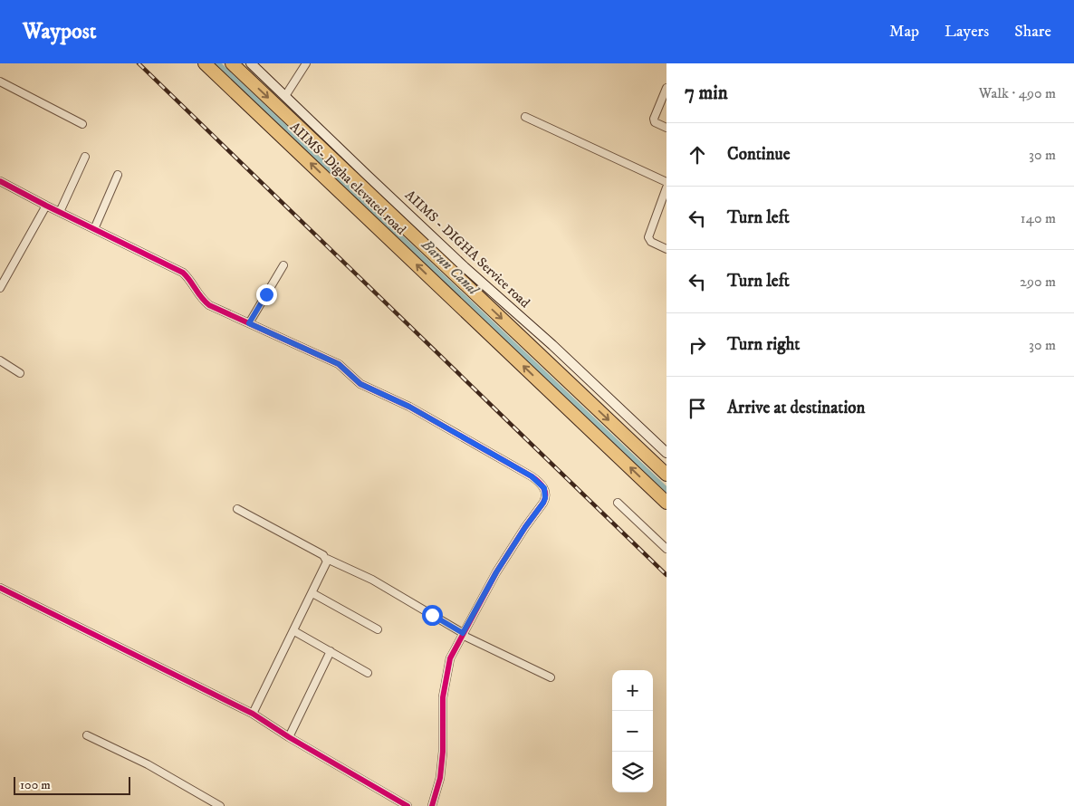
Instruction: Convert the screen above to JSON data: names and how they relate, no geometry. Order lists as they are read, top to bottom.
{
  "streets": {
    "highway": ["AIIMS- Digha elevated road"],
    "main road": ["AIIMS - DIGHA Service road"]
  },
  "water": ["Barun Canal"],
  "scale_bar": "100 m",
  "page": {
    "header": "Waypost",
    "nav": ["Map", "Layers", "Share"],
    "heading": ["7 min", "Walk · 490 m"],
    "list": [
      ["Continue", "30 m"],
      ["Turn left", "140 m"],
      ["Turn left", "290 m"],
      ["Turn right", "30 m"],
      "Arrive at destination"
    ],
    "map_buttons": ["+", "−"],
    "scale": "100 m"
  }
}
